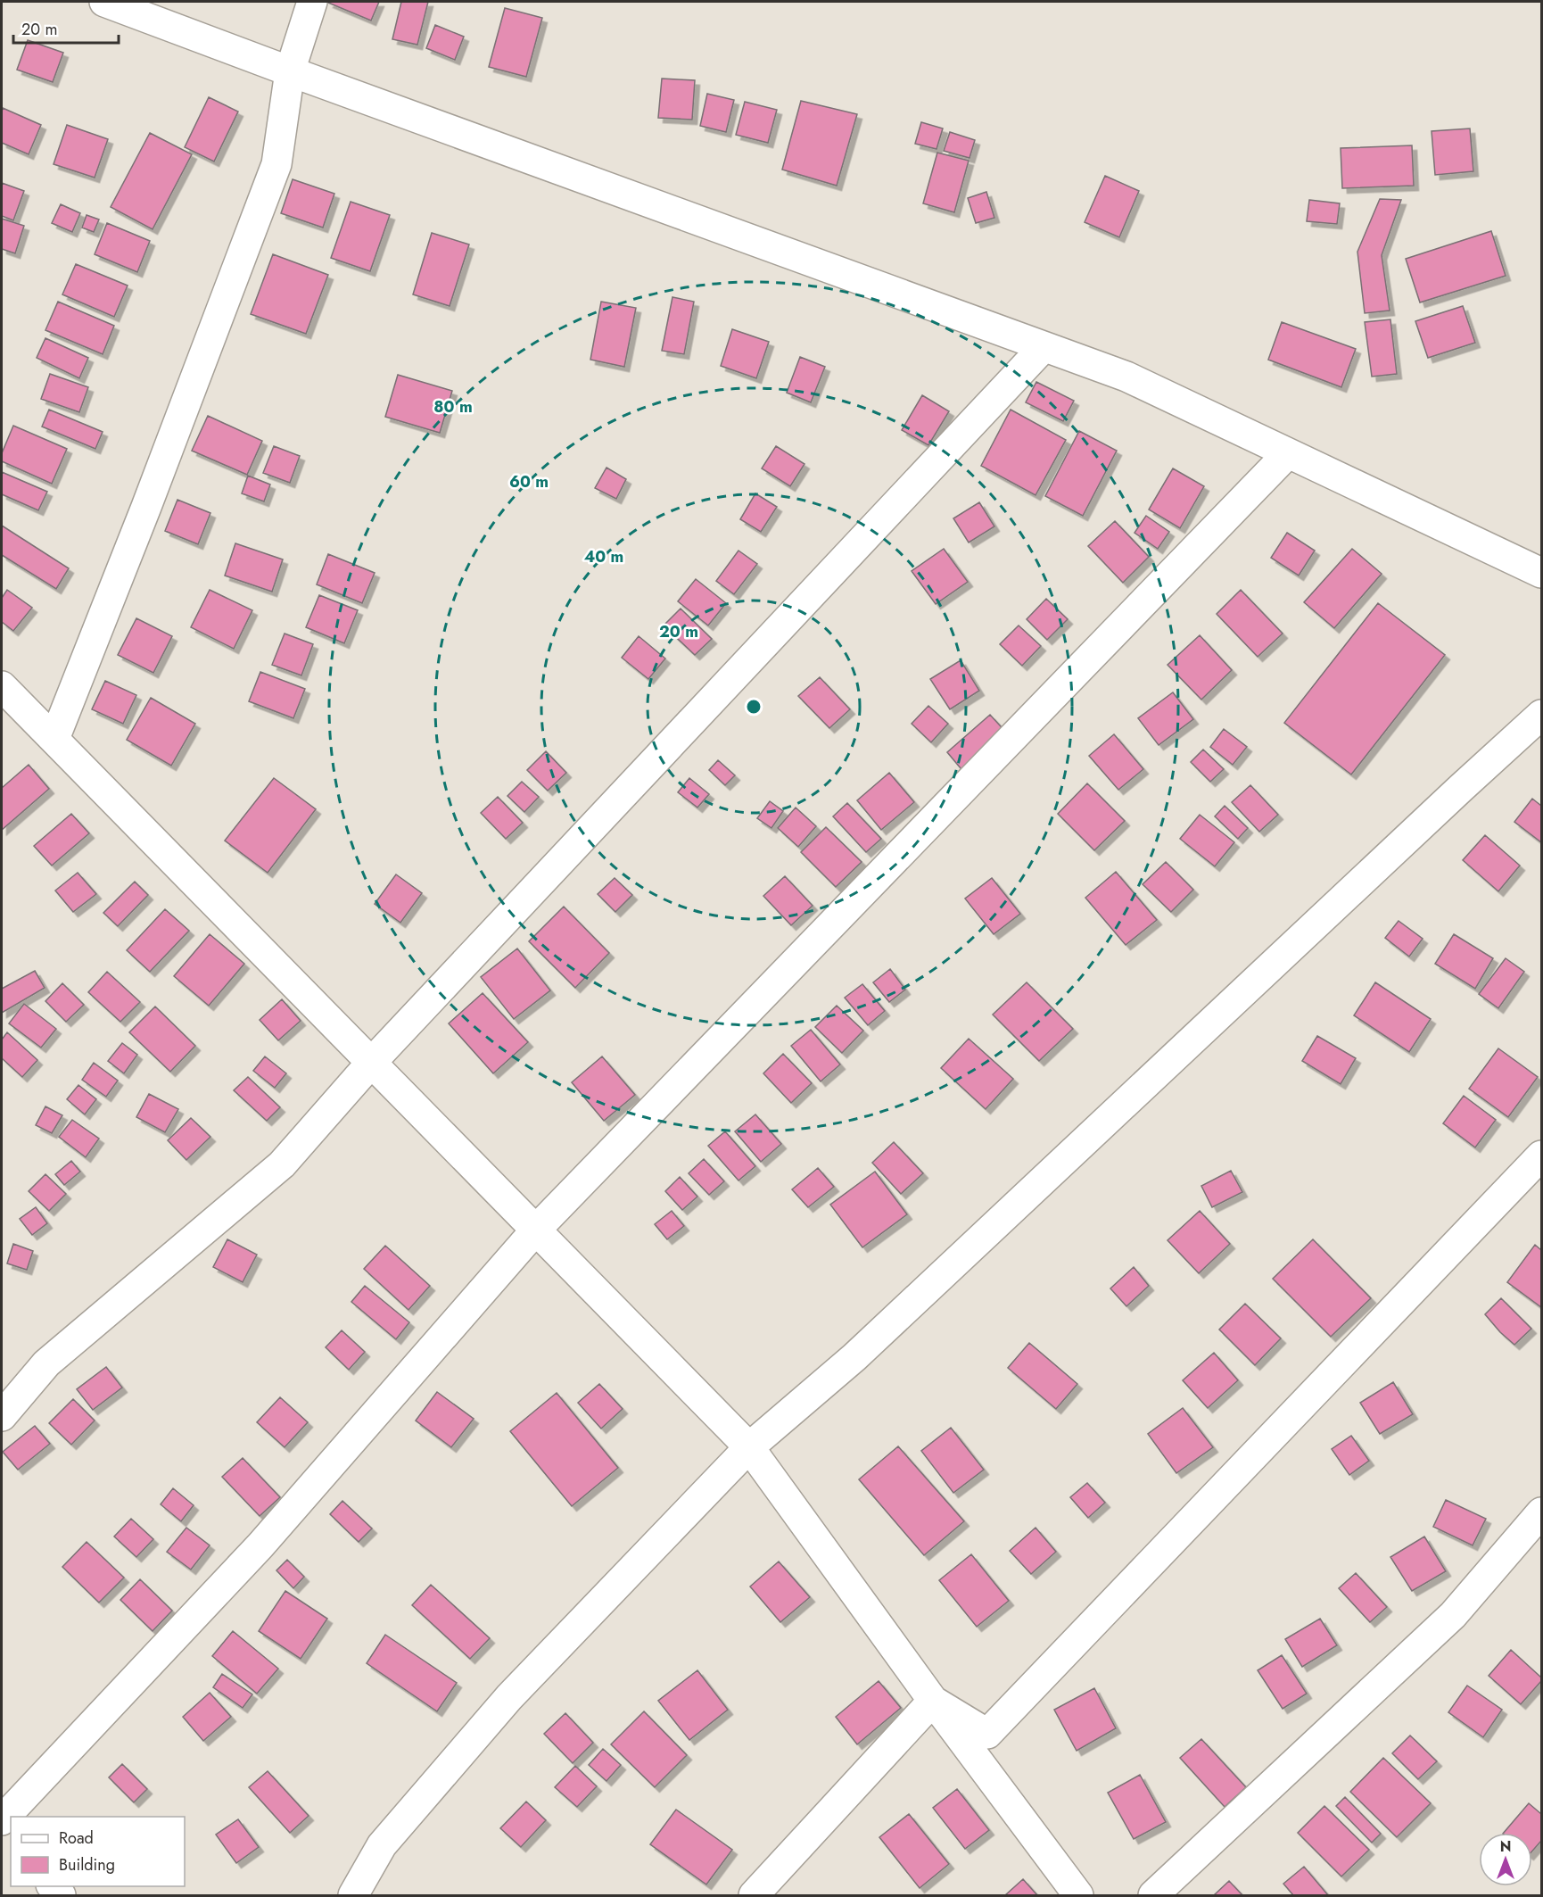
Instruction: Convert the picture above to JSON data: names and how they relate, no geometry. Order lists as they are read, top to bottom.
{
  "legend": ["Road", "Building"],
  "scale_bar": "20 m",
  "north": "top",
  "rings": [
    "80 m",
    "60 m",
    "40 m",
    "20 m"
  ]
}
